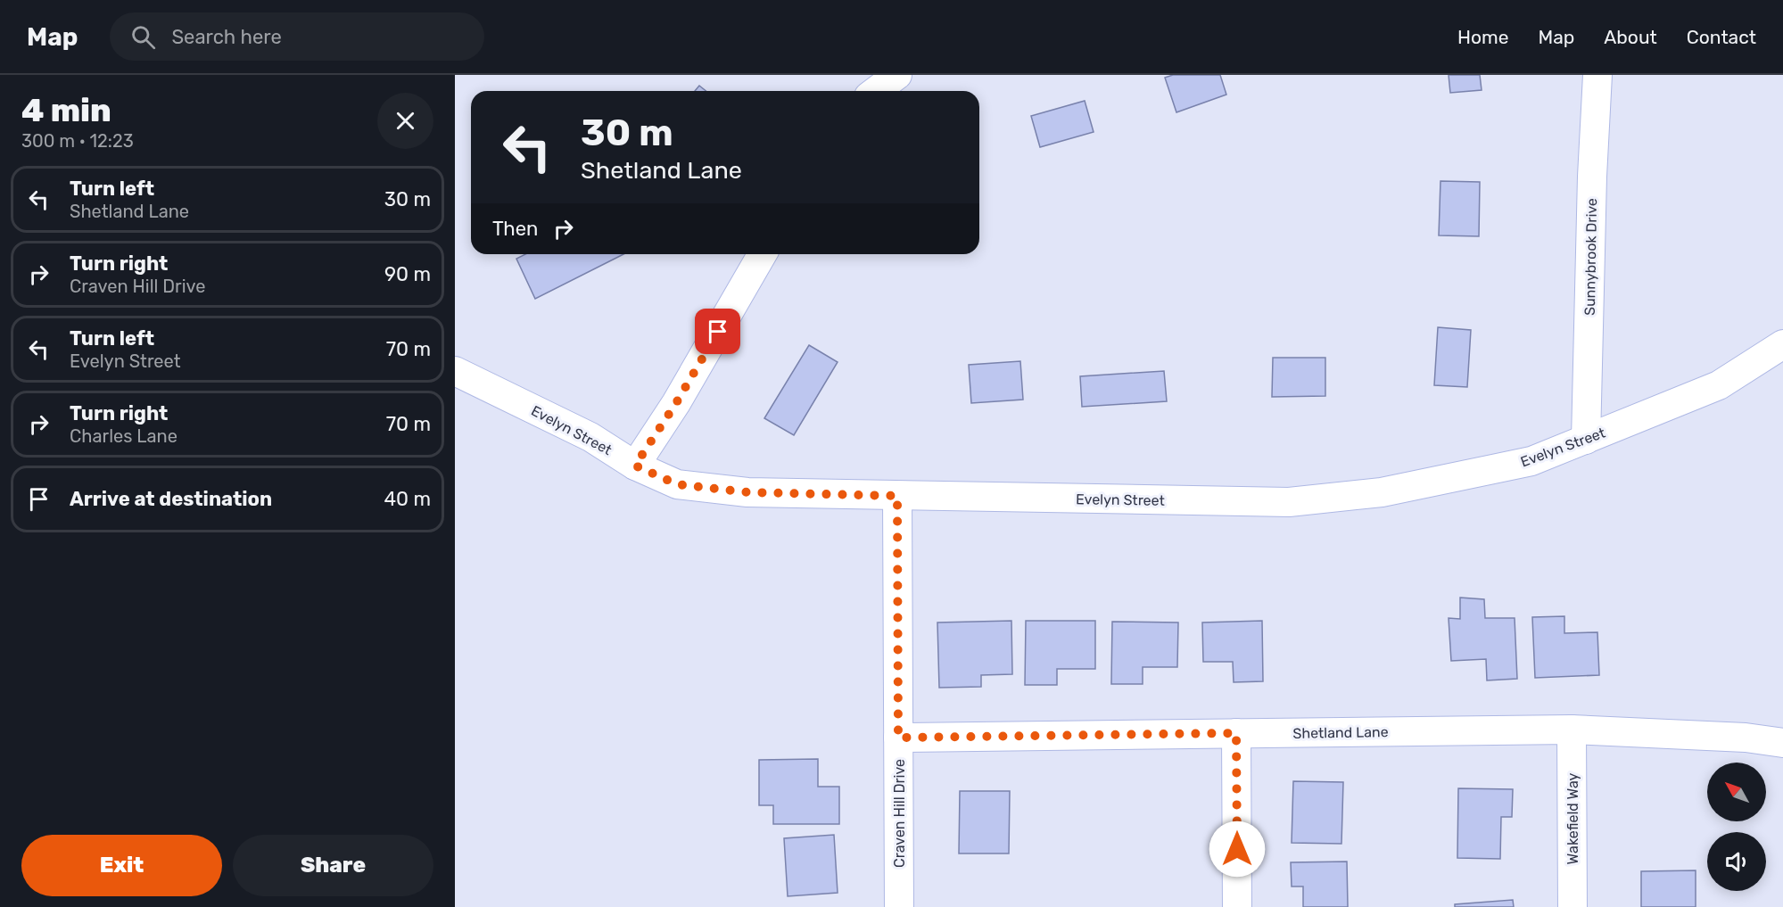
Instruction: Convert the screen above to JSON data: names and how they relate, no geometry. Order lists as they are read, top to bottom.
{
  "streets": {
    "street": [
      "Sunnybrook Drive",
      "Evelyn Street",
      "Shetland Lane",
      "Craven Hill Drive",
      "Wakefield Way"
    ]
  },
  "crossings": [
    ["Sunnybrook Drive", "Evelyn Street"],
    ["Evelyn Street", "Craven Hill Drive"],
    ["Shetland Lane", "Craven Hill Drive"],
    ["Shetland Lane", "Wakefield Way"]
  ],
  "north": "top left",
  "page": {
    "header": "Map",
    "search": "Search here",
    "nav": [
      "Home",
      "Map",
      "About",
      "Contact"
    ],
    "heading": ["4 min", "300 m · 12:23"],
    "turn": ["30 m", "Shetland Lane"],
    "list": [
      {
        "name": "Turn left",
        "note": "Shetland Lane",
        "value": "30 m"
      },
      {
        "name": "Turn right",
        "note": "Craven Hill Drive",
        "value": "90 m"
      },
      {
        "name": "Turn left",
        "note": "Evelyn Street",
        "value": "70 m"
      },
      {
        "name": "Turn right",
        "note": "Charles Lane",
        "value": "70 m"
      },
      {
        "name": "Arrive at destination",
        "value": "40 m"
      }
    ],
    "then": "Then",
    "buttons": ["Exit", "Share"]
  }
}
